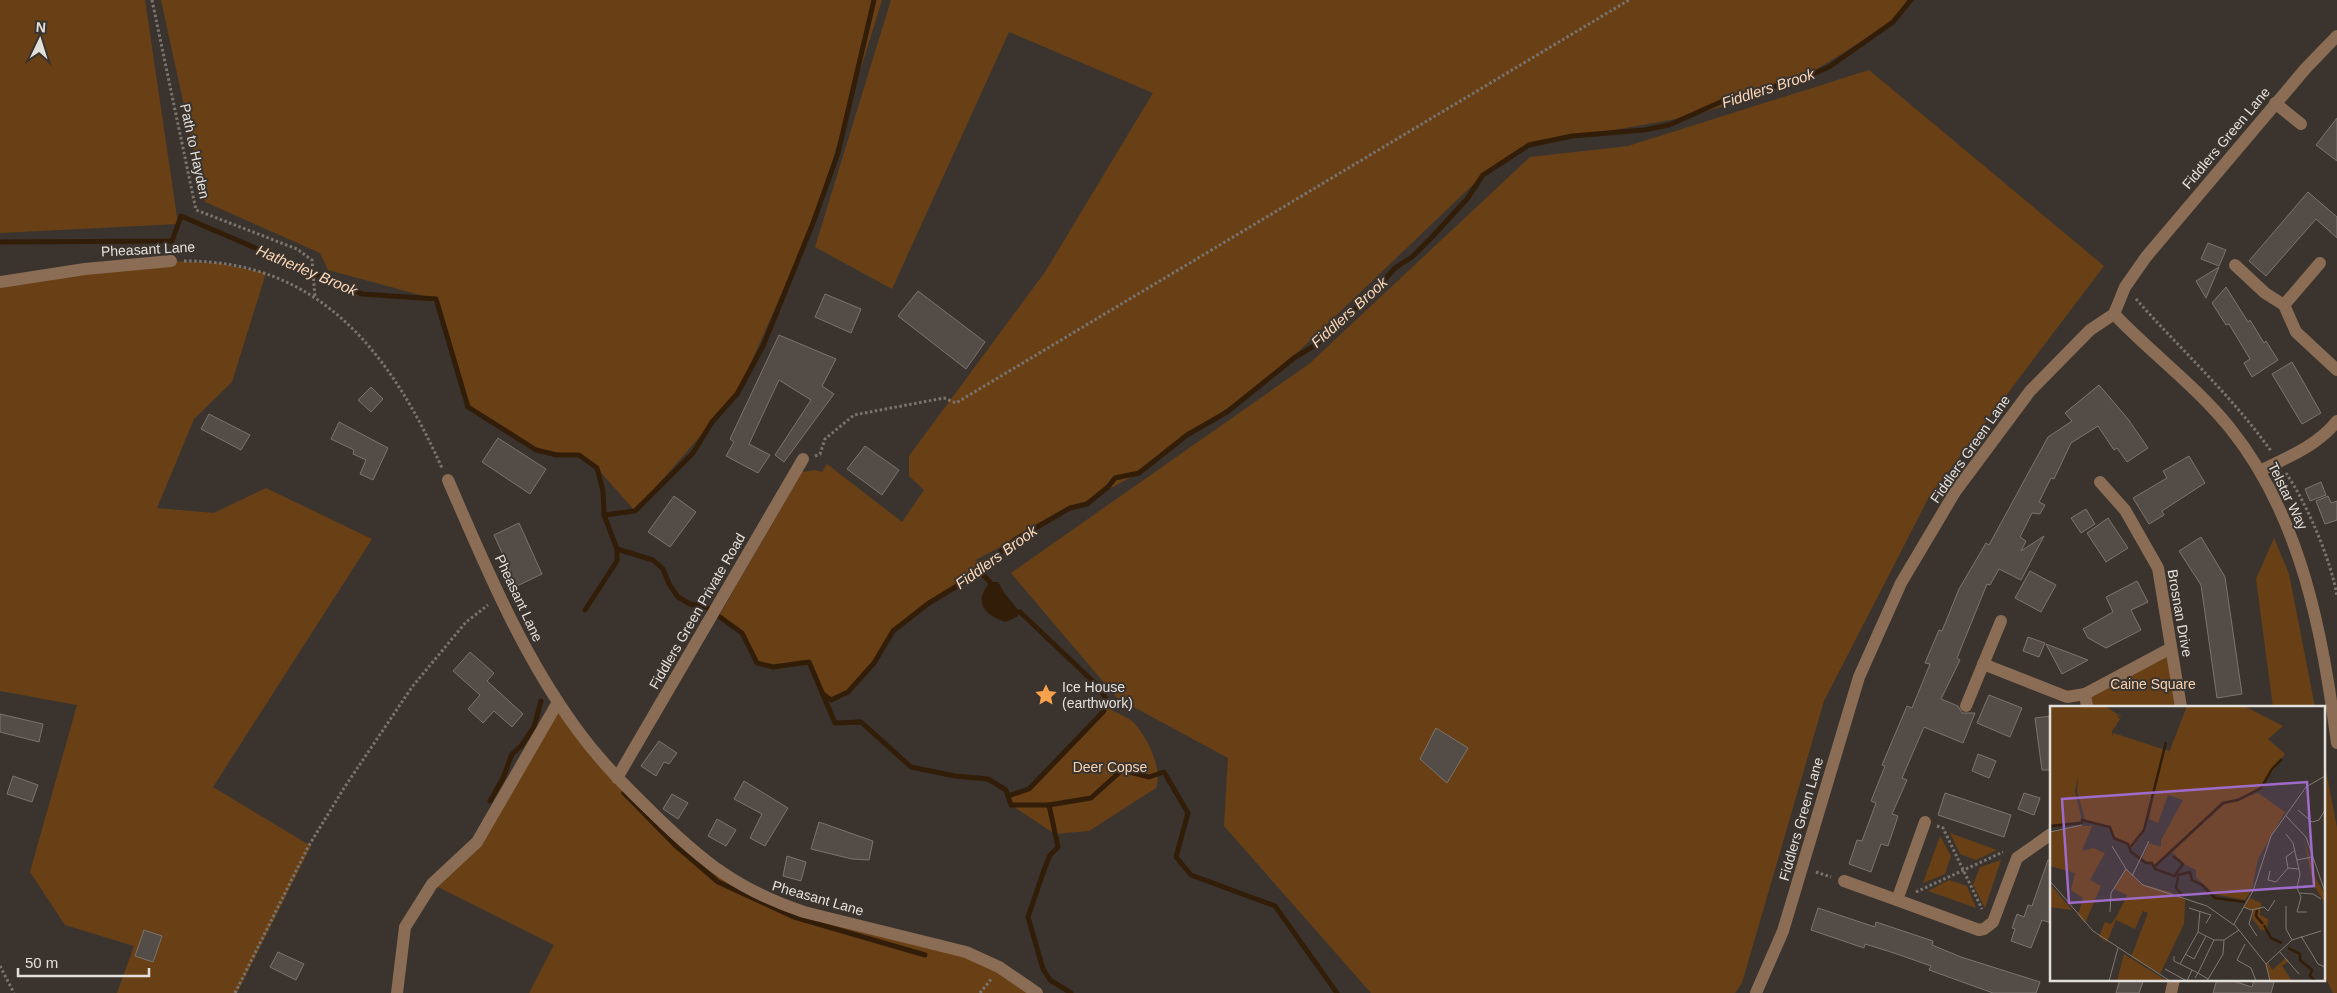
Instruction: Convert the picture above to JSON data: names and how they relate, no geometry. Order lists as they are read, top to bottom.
{
  "streets": {
    "street": [
      "Fiddlers Green Lane",
      "Pheasant Lane",
      "Telstar Way",
      "Fiddlers Green Private Road",
      "Brosnan Drive"
    ],
    "path": ["Path to Hayden"]
  },
  "crossings": [
    ["Fiddlers Green Lane", "Telstar Way"],
    ["Path to Hayden", "Pheasant Lane"],
    ["Pheasant Lane", "Fiddlers Green Private Road"]
  ],
  "water": ["Fiddlers Brook", "Hatherley Brook"],
  "parks": ["Caine Square", "Deer Copse"],
  "places": {
    "place": ["Ice House (earthwork)"]
  },
  "scale_bar": "50 m",
  "north": "top"
}
